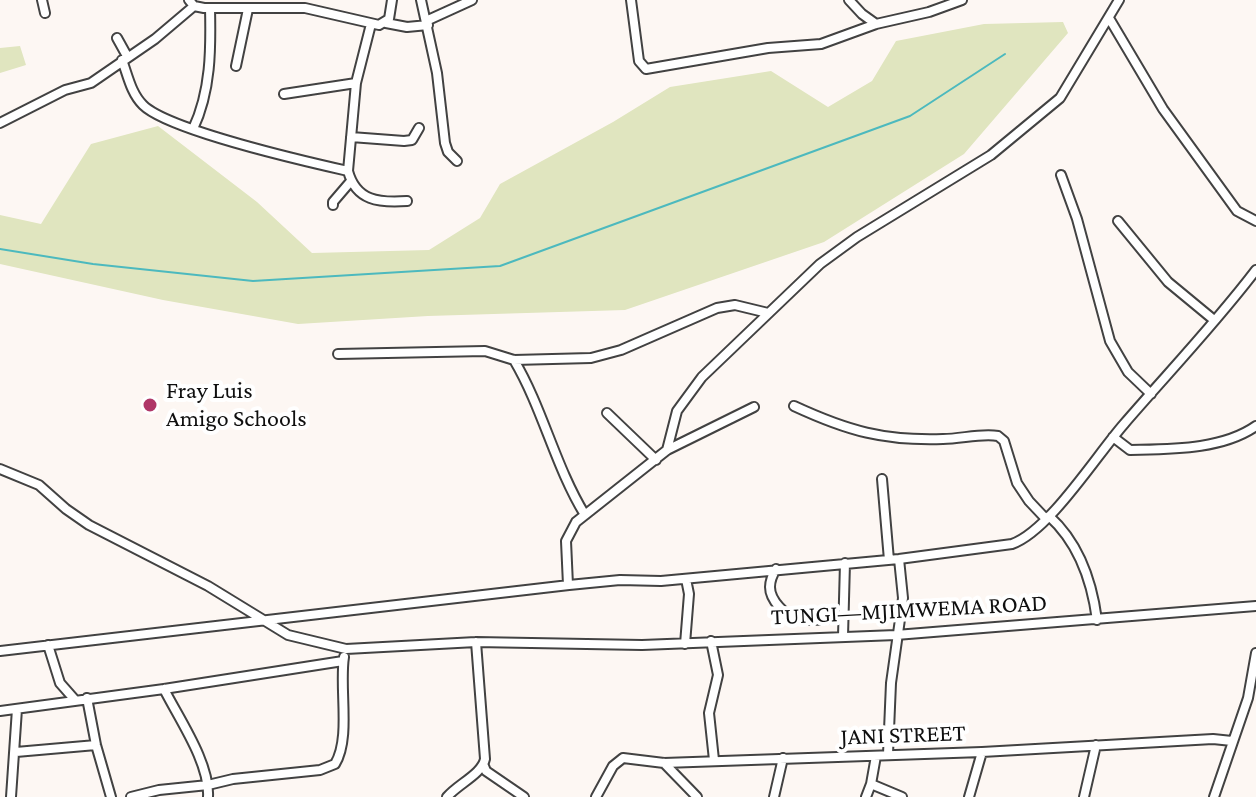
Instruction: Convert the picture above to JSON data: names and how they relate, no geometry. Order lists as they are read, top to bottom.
{
  "streets": {
    "street": ["TUNGI—MJIMWEMA ROAD", "JANI STREET"]
  },
  "places": ["Fray Luis Amigo Schools"]
}
